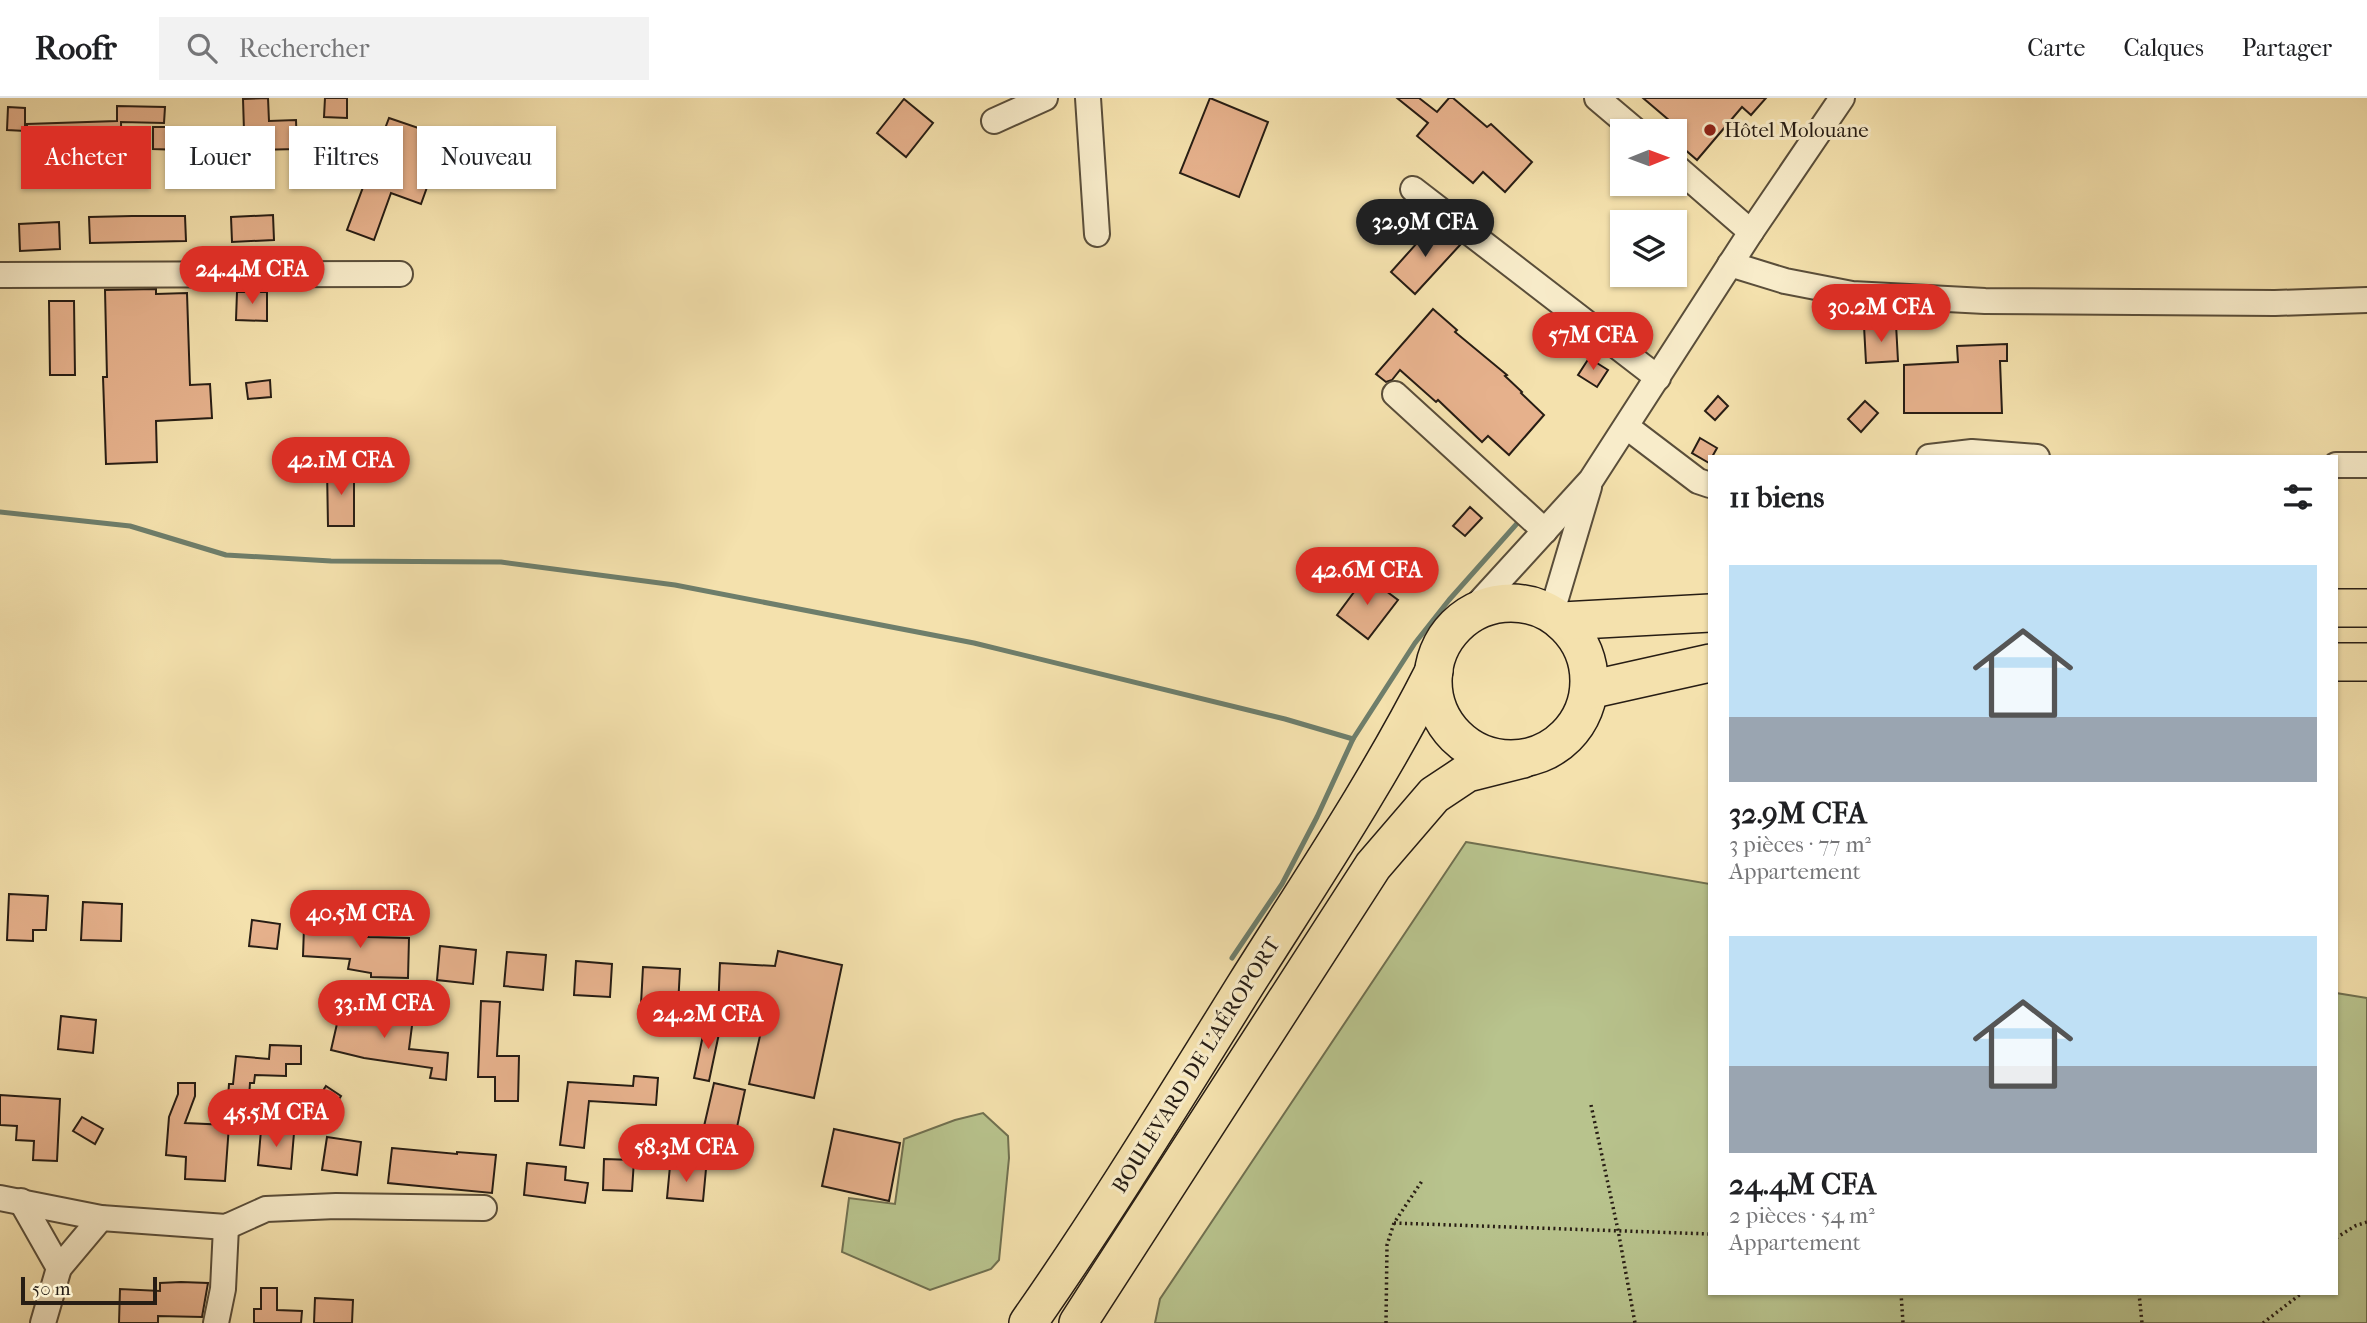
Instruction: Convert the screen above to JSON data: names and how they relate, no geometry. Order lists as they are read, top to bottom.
{
  "streets": {
    "highway": ["BOULEVARD DE L'AÉROPORT"]
  },
  "places": ["Hôtel Molouane"],
  "scale_bar": "50 m",
  "north": "right",
  "page": {
    "header": "Roofr",
    "search": "Rechercher",
    "nav": ["Carte", "Calques", "Partager"],
    "chip": [
      "Acheter",
      "Louer",
      "Filtres",
      "Nouveau"
    ],
    "price": [
      "32.9M CFA",
      "24.4M CFA",
      "30.2M CFA",
      "57M CFA",
      "42.1M CFA",
      "42.6M CFA",
      "40.5M CFA",
      "33.1M CFA",
      "24.2M CFA",
      "45.5M CFA",
      "58.3M CFA"
    ],
    "heading": "11 biens",
    "list": [
      {
        "name": "32.9M CFA",
        "note": "3 pièces · 77 m² · Appartement"
      },
      {
        "name": "24.4M CFA",
        "note": "2 pièces · 54 m² · Appartement"
      }
    ],
    "scale": "50 m"
  }
}
